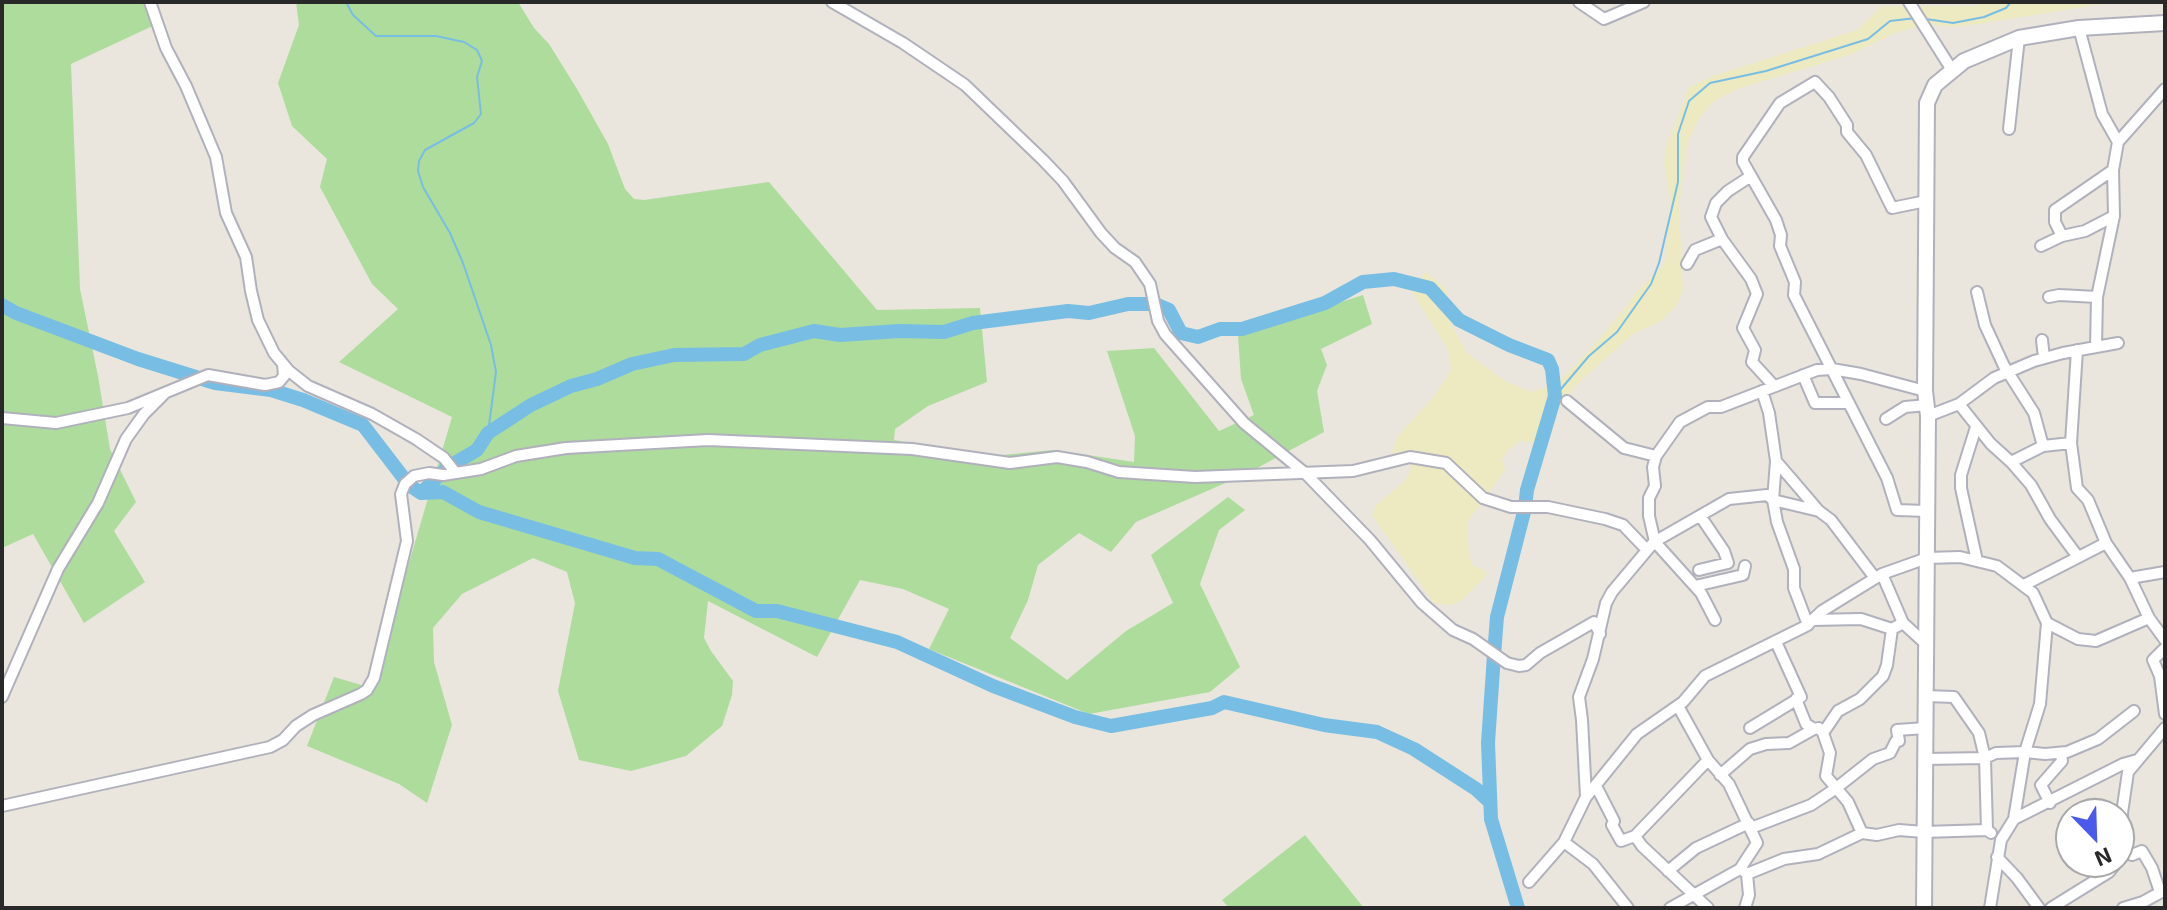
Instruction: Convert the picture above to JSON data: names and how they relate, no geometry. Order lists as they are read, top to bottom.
{
  "north": "bottom right"
}
